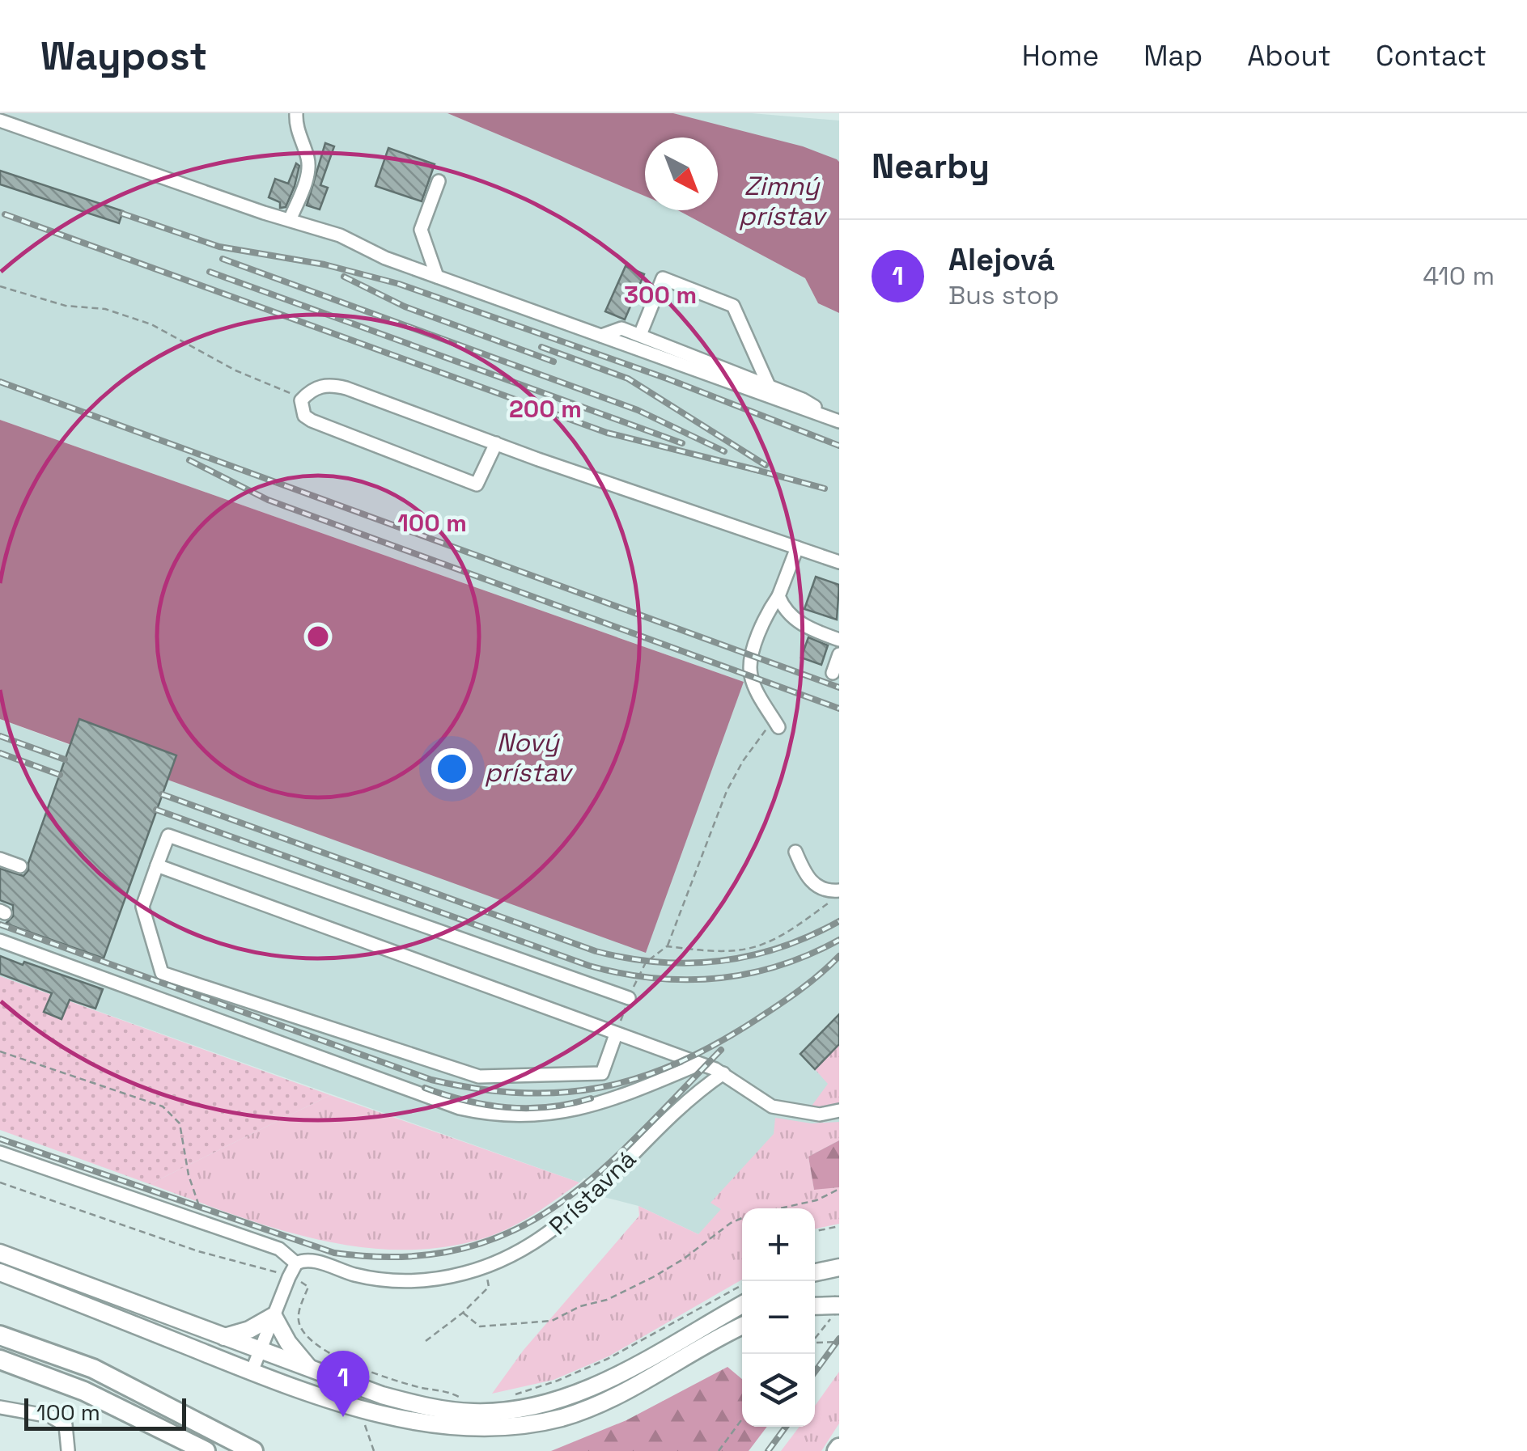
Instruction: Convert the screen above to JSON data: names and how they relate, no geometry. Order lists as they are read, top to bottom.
{
  "streets": {
    "street": ["Prístavná"]
  },
  "water": ["Zimný prístav", "Nový prístav"],
  "scale_bar": "100 m",
  "north": "bottom right",
  "page": {
    "header": "Waypost",
    "nav": [
      "Home",
      "Map",
      "About",
      "Contact"
    ],
    "heading": "Nearby",
    "list": [
      {
        "mark": "1",
        "name": "Alejová",
        "note": "Bus stop",
        "value": "410 m"
      }
    ],
    "map_buttons": ["+", "−"],
    "pins": "1",
    "scale": "100 m"
  },
  "rings": ["300 m", "200 m", "100 m"]
}
